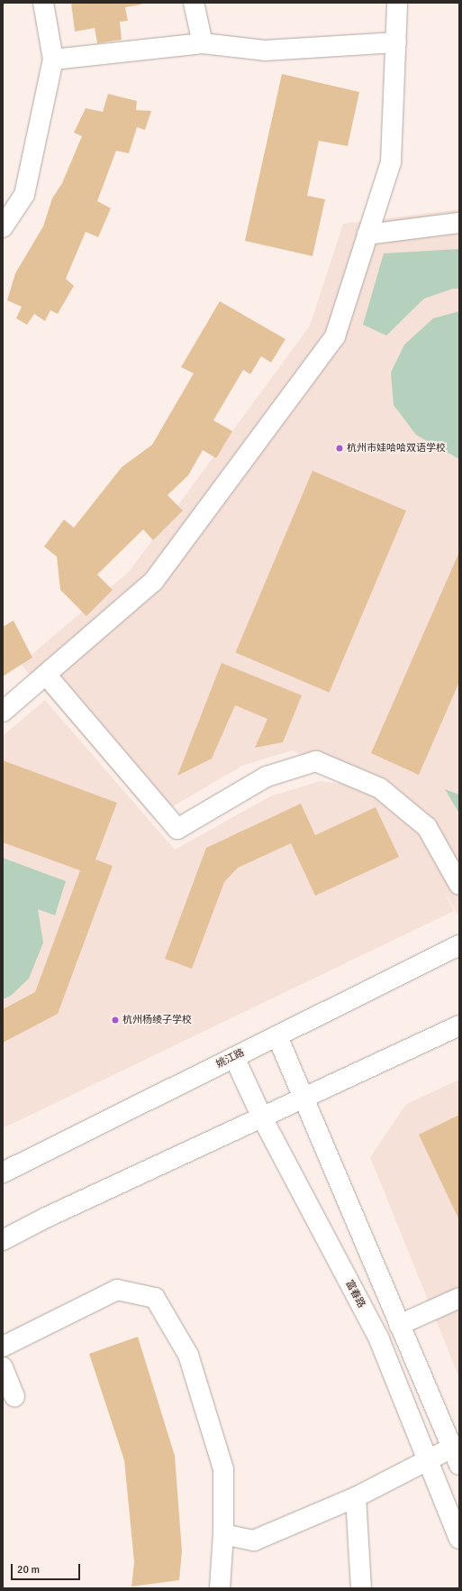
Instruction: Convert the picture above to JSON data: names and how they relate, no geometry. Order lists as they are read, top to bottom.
{
  "streets": {
    "street": ["姚江路", "富春路"]
  },
  "crossings": [
    ["姚江路", "富春路"]
  ],
  "places": ["杭州市娃哈哈双语学校", "杭州杨绫子学校"],
  "scale_bar": "20 m"
}
